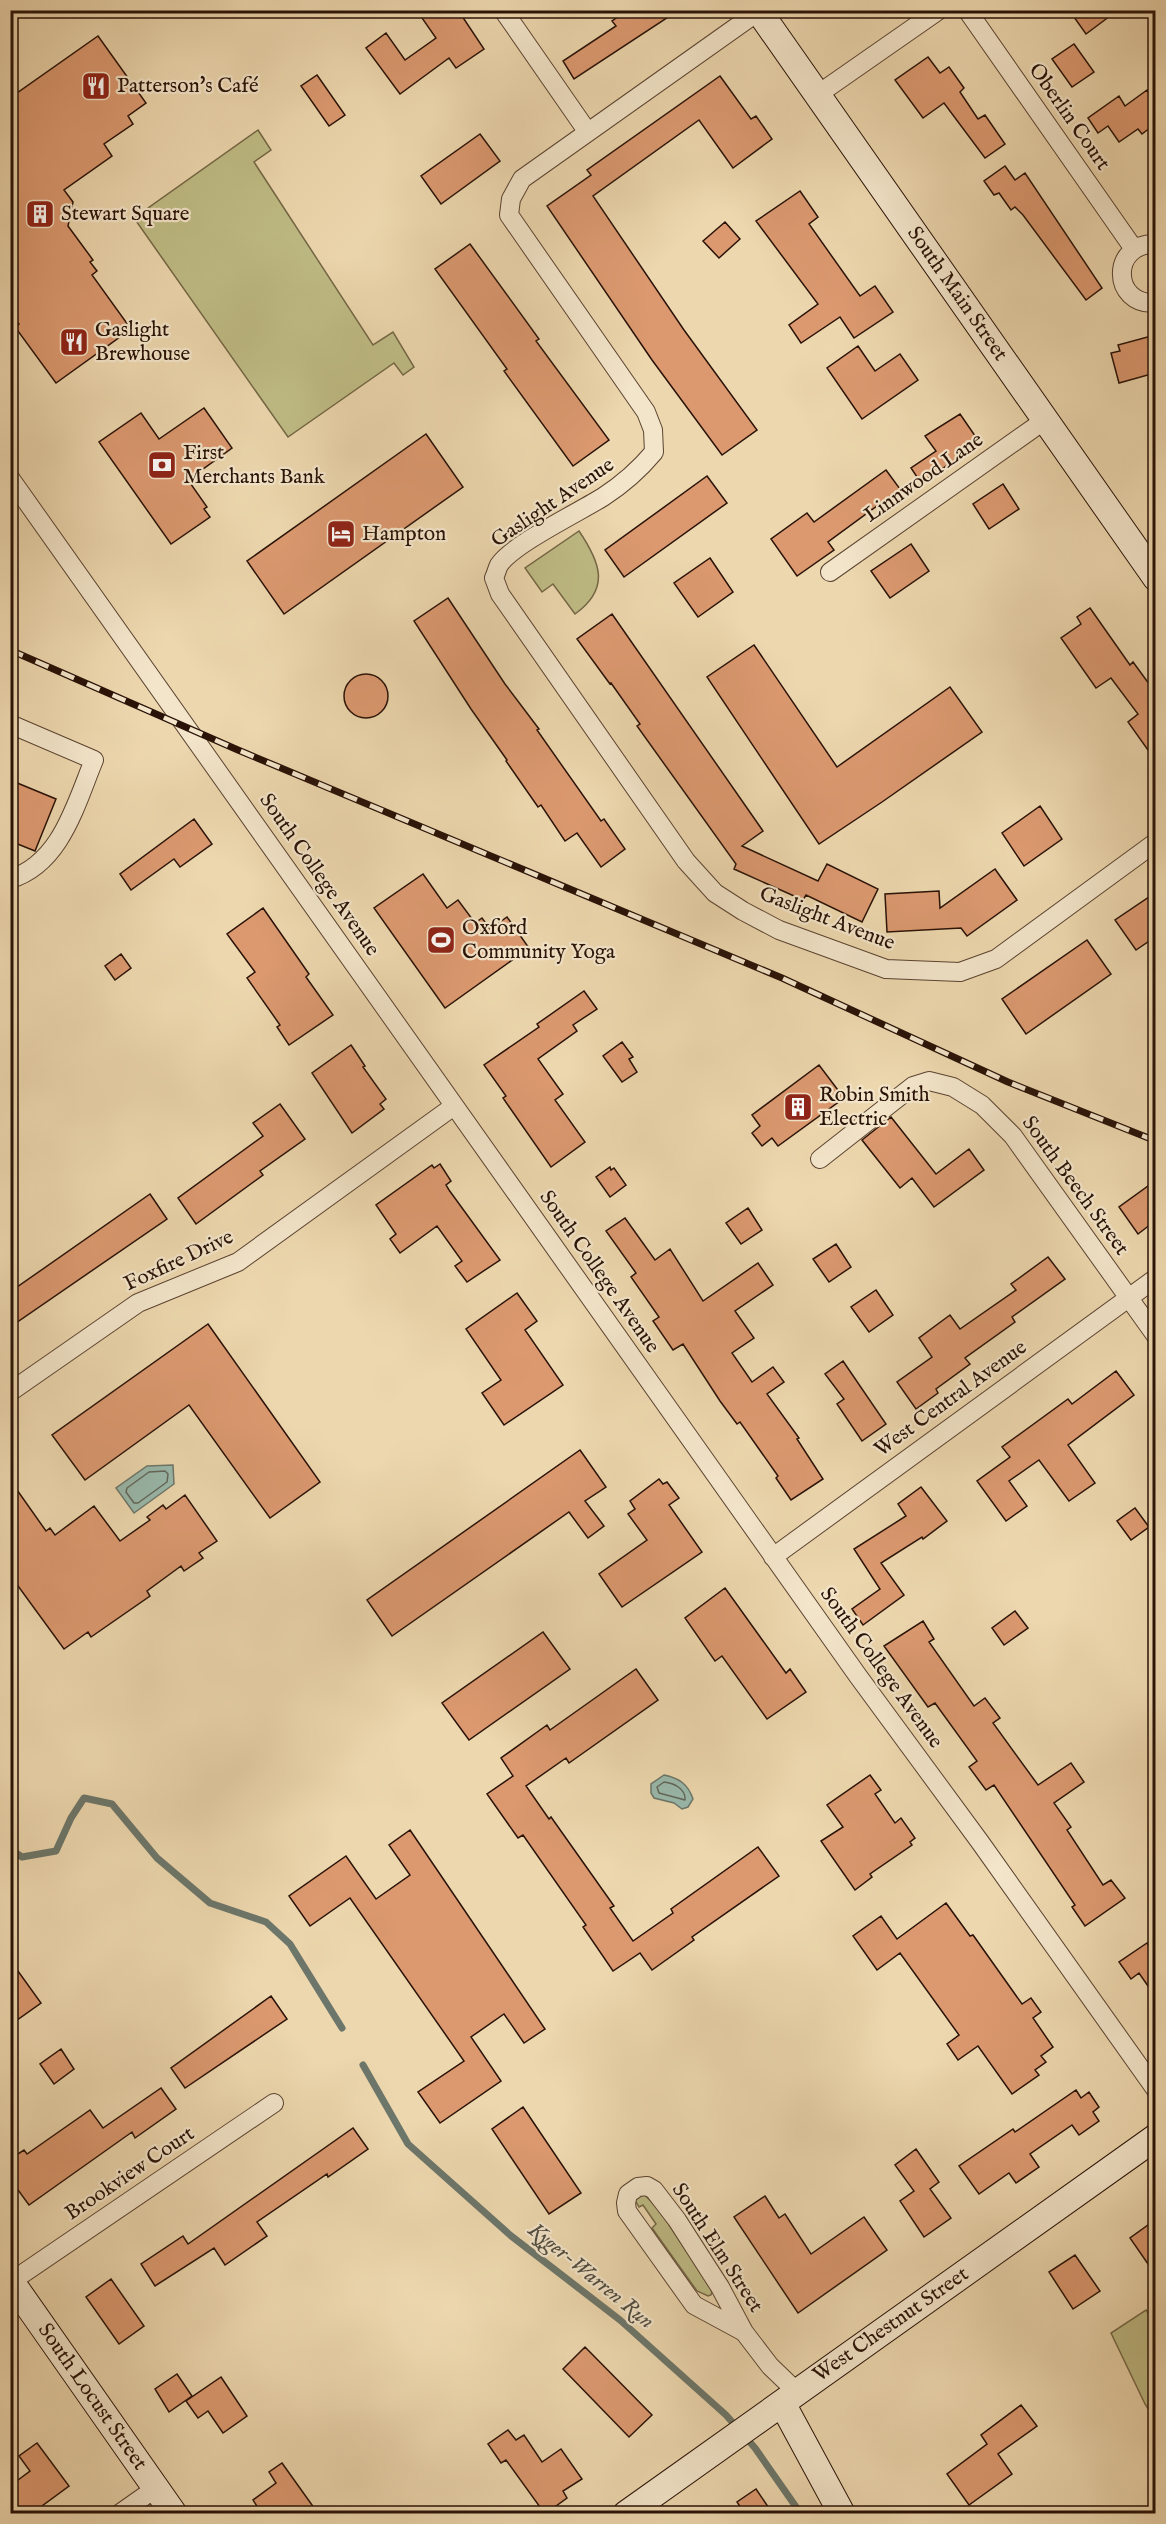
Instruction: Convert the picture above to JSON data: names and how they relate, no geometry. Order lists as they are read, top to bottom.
{
  "streets": {
    "main road": ["South Main Street", "West Chestnut Street", "South Locust Street"],
    "street": [
      "Oberlin Court",
      "Linnwood Lane",
      "Gaslight Avenue",
      "South College Avenue",
      "South Beech Street",
      "Foxfire Drive",
      "West Central Avenue",
      "Brookview Court",
      "South Elm Street"
    ]
  },
  "crossings": [
    ["South Main Street", "Linnwood Lane"],
    ["South Main Street", "Gaslight Avenue"],
    ["South College Avenue", "Foxfire Drive"],
    ["South College Avenue", "West Central Avenue"],
    ["South Beech Street", "West Central Avenue"],
    ["Brookview Court", "South Locust Street"],
    ["South Elm Street", "West Chestnut Street"]
  ],
  "water": ["Kyger-Warren Run"],
  "places": {
    "restaurant": ["Patterson's Café", "Gaslight Brewhouse"],
    "building": ["Stewart Square", "Robin Smith Electric"],
    "bank": ["First Merchants Bank"],
    "hotel": ["Hampton"],
    "sports": ["Oxford Community Yoga"]
  }
}
